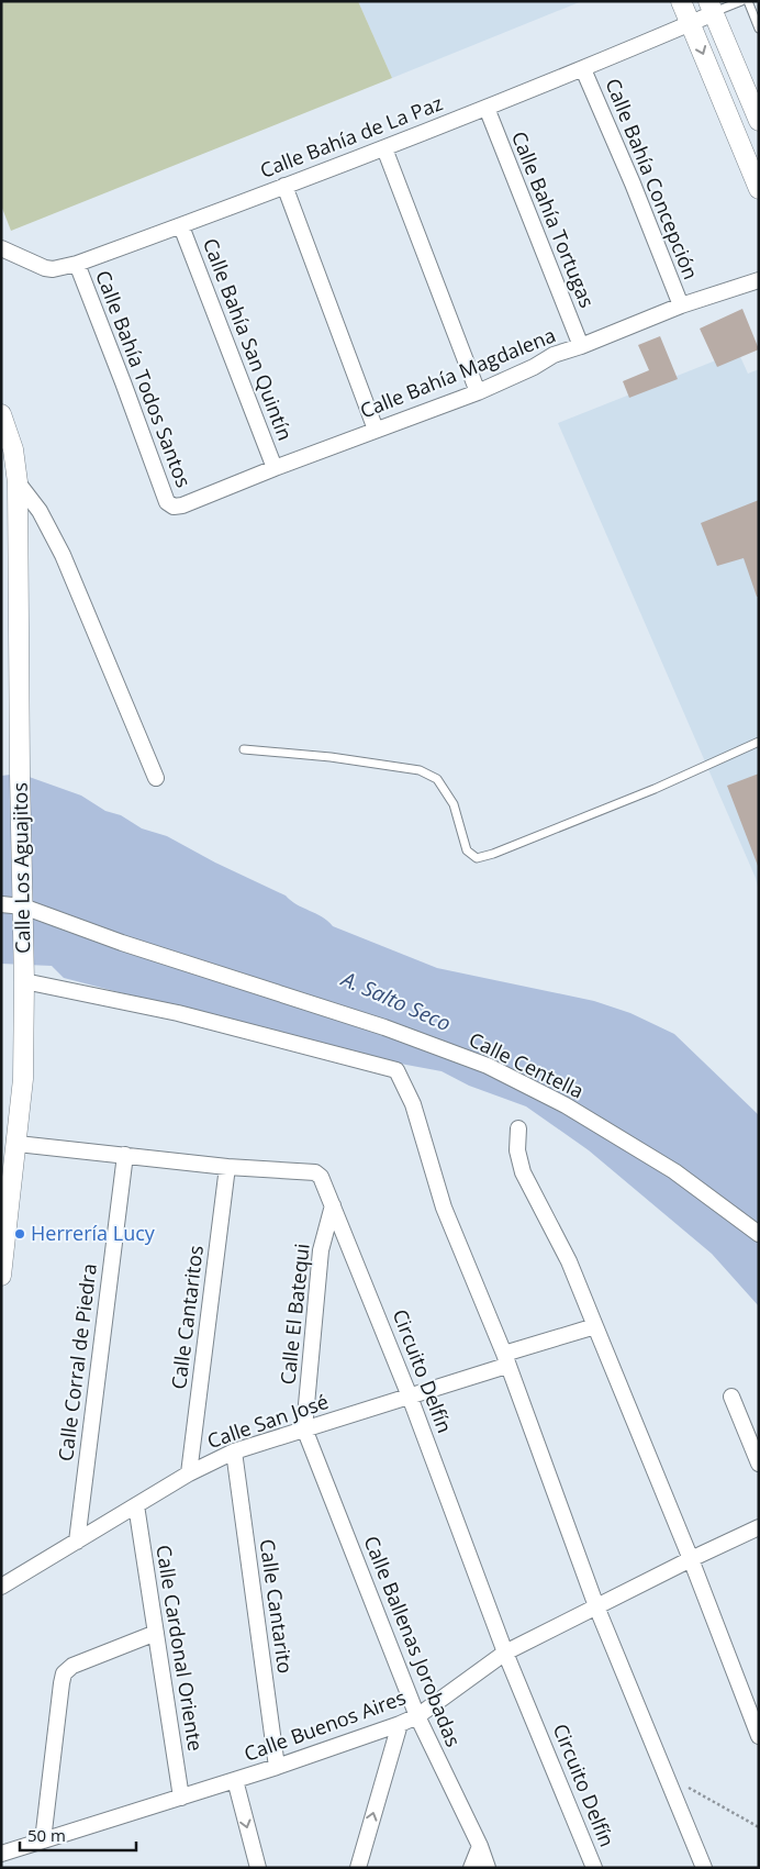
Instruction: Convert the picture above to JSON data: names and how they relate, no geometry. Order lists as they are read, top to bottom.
{
  "streets": {
    "street": [
      "Calle Bahía de La Paz",
      "Calle Bahía Concepción",
      "Calle Bahía Tortugas",
      "Calle Bahía San Quintín",
      "Calle Bahía Magdalena",
      "Calle Bahía Todos Santos",
      "Calle Los Aguajitos",
      "Calle Centella",
      "Calle El Batequi",
      "Calle Cantaritos",
      "Calle Corral de Piedra",
      "Circuito Delfín",
      "Calle San José",
      "Calle Cantarito",
      "Calle Ballenas Jorobadas",
      "Calle Cardonal Oriente",
      "Calle Buenos Aires"
    ]
  },
  "crossings": [
    ["Calle Bahía de La Paz", "Calle Bahía Concepción"],
    ["Calle Bahía de La Paz", "Calle Bahía Tortugas"],
    ["Calle Bahía de La Paz", "Calle Bahía San Quintín"],
    ["Calle Bahía de La Paz", "Calle Bahía Todos Santos"],
    ["Calle Bahía Concepción", "Calle Bahía Magdalena"],
    ["Calle Bahía Tortugas", "Calle Bahía Magdalena"],
    ["Calle Bahía San Quintín", "Calle Bahía Magdalena"],
    ["Calle Bahía Magdalena", "Calle Bahía Todos Santos"],
    ["Calle Los Aguajitos", "Calle Centella"],
    ["Calle Los Aguajitos", "Circuito Delfín"],
    ["Calle El Batequi", "Circuito Delfín"],
    ["Calle El Batequi", "Calle San José"],
    ["Calle El Batequi", "Calle Ballenas Jorobadas"],
    ["Calle Cantaritos", "Circuito Delfín"],
    ["Calle Cantaritos", "Calle San José"],
    ["Calle Corral de Piedra", "Circuito Delfín"],
    ["Calle Corral de Piedra", "Calle San José"],
    ["Circuito Delfín", "Calle San José"],
    ["Circuito Delfín", "Calle Buenos Aires"],
    ["Calle San José", "Calle Cantarito"],
    ["Calle San José", "Calle Ballenas Jorobadas"],
    ["Calle San José", "Calle Cardonal Oriente"],
    ["Calle Cantarito", "Calle Buenos Aires"],
    ["Calle Ballenas Jorobadas", "Calle Buenos Aires"],
    ["Calle Cardonal Oriente", "Calle Buenos Aires"]
  ],
  "water": ["A. Salto Seco"],
  "places": ["Herrería Lucy"],
  "scale_bar": "50 m"
}
